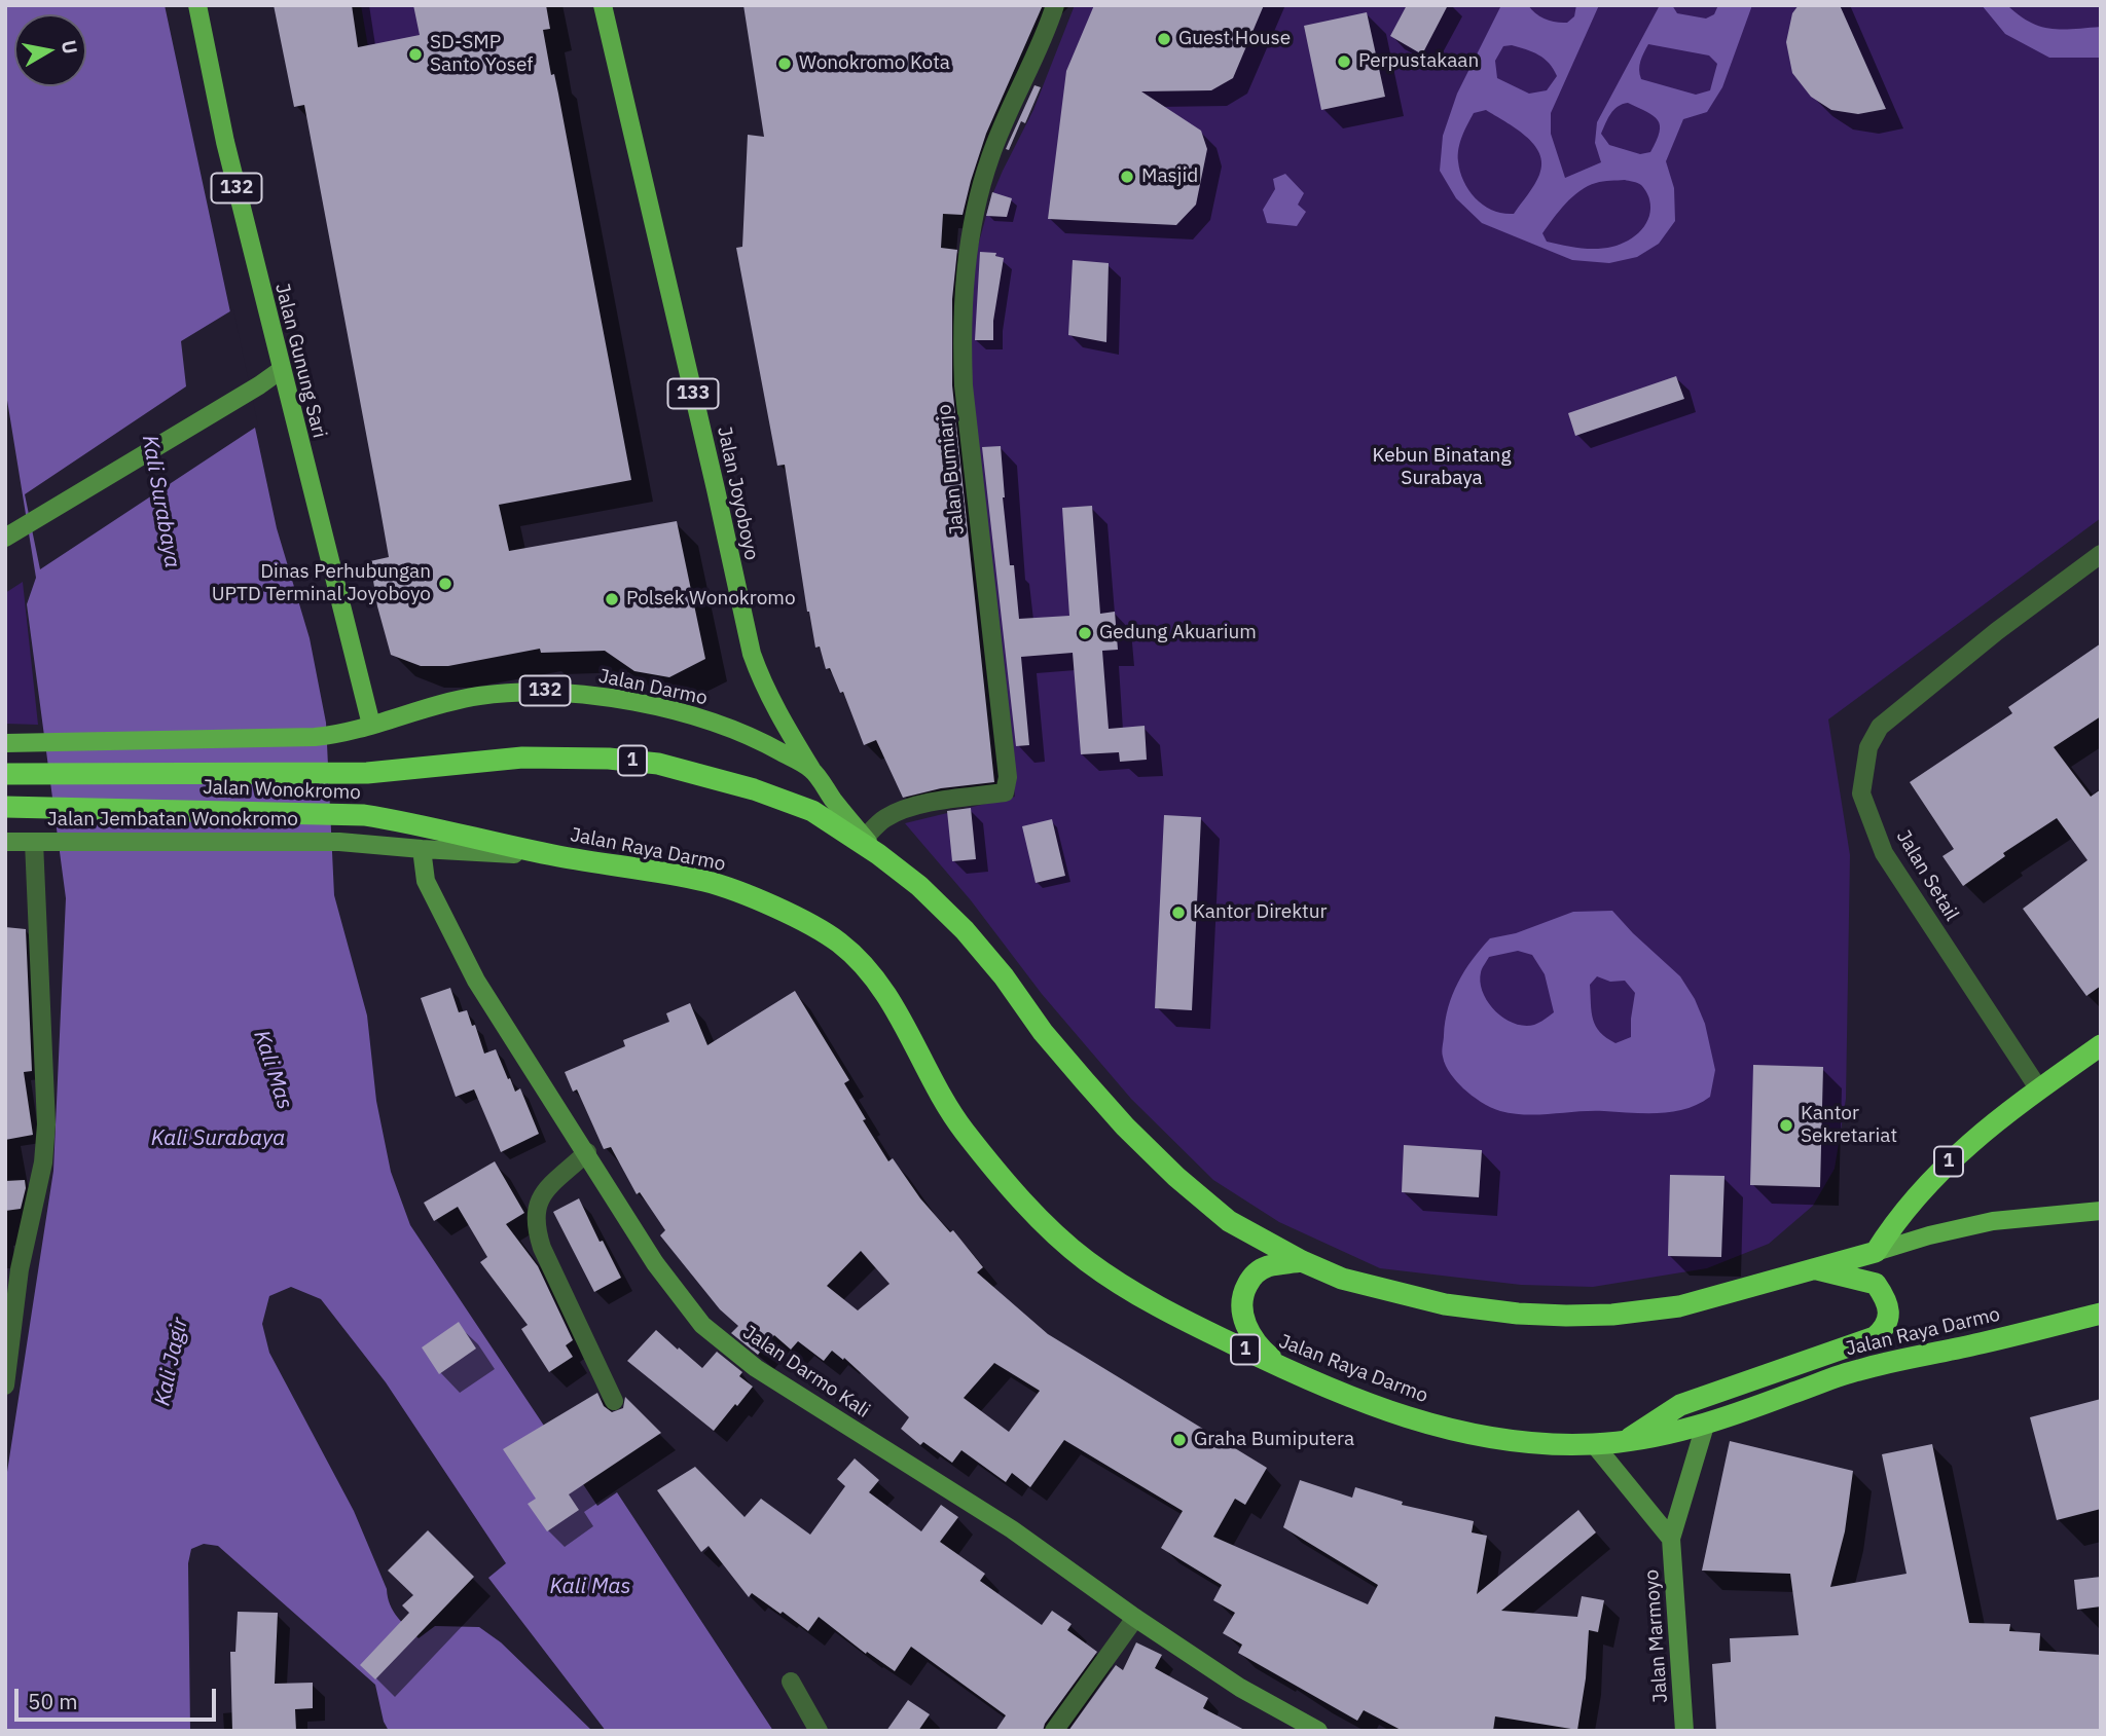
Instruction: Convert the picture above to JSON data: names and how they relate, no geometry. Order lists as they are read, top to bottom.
{
  "streets": {
    "highway": ["1", "Jalan Wonokromo", "Jalan Raya Darmo"],
    "main road": [
      "132",
      "Jalan Gunung Sari",
      "133",
      "Jalan Joyoboyo",
      "Jalan Darmo",
      "Jalan Jembatan Wonokromo",
      "Jalan Darmo Kali",
      "Jalan Marmoyo"
    ],
    "street": ["Jalan Bumiarjo", "Jalan Setail"]
  },
  "crossings": [
    ["132", "Jalan Gunung Sari"],
    ["132", "Jalan Darmo"],
    ["Jalan Gunung Sari", "Jalan Darmo"],
    ["Jalan Bumiarjo", "Jalan Darmo"],
    ["Jalan Bumiarjo", "1"],
    ["Jalan Bumiarjo", "Jalan Wonokromo"],
    ["Jalan Joyoboyo", "Jalan Darmo"],
    ["Jalan Darmo", "1"],
    ["Jalan Darmo", "Jalan Wonokromo"],
    ["1", "Jalan Wonokromo"],
    ["1", "Jalan Setail"],
    ["Jalan Wonokromo", "Jalan Raya Darmo"],
    ["Jalan Jembatan Wonokromo", "Jalan Raya Darmo"],
    ["Jalan Raya Darmo", "Jalan Darmo Kali"],
    ["Jalan Raya Darmo", "Jalan Marmoyo"]
  ],
  "water": ["Kali Surabaya", "Kali Mas", "Kali Jagir"],
  "parks": ["Kebun Binatang Surabaya"],
  "places": [
    "Guest House",
    "SD-SMP Santo Yosef",
    "Perpustakaan",
    "Wonokromo Kota",
    "Masjid",
    "Dinas Perhubungan UPTD Terminal Joyoboyo",
    "Polsek Wonokromo",
    "Gedung Akuarium",
    "Kantor Direktur",
    "Kantor Sekretariat",
    "Graha Bumiputera"
  ],
  "scale_bar": "50 m",
  "north": "right"
}
